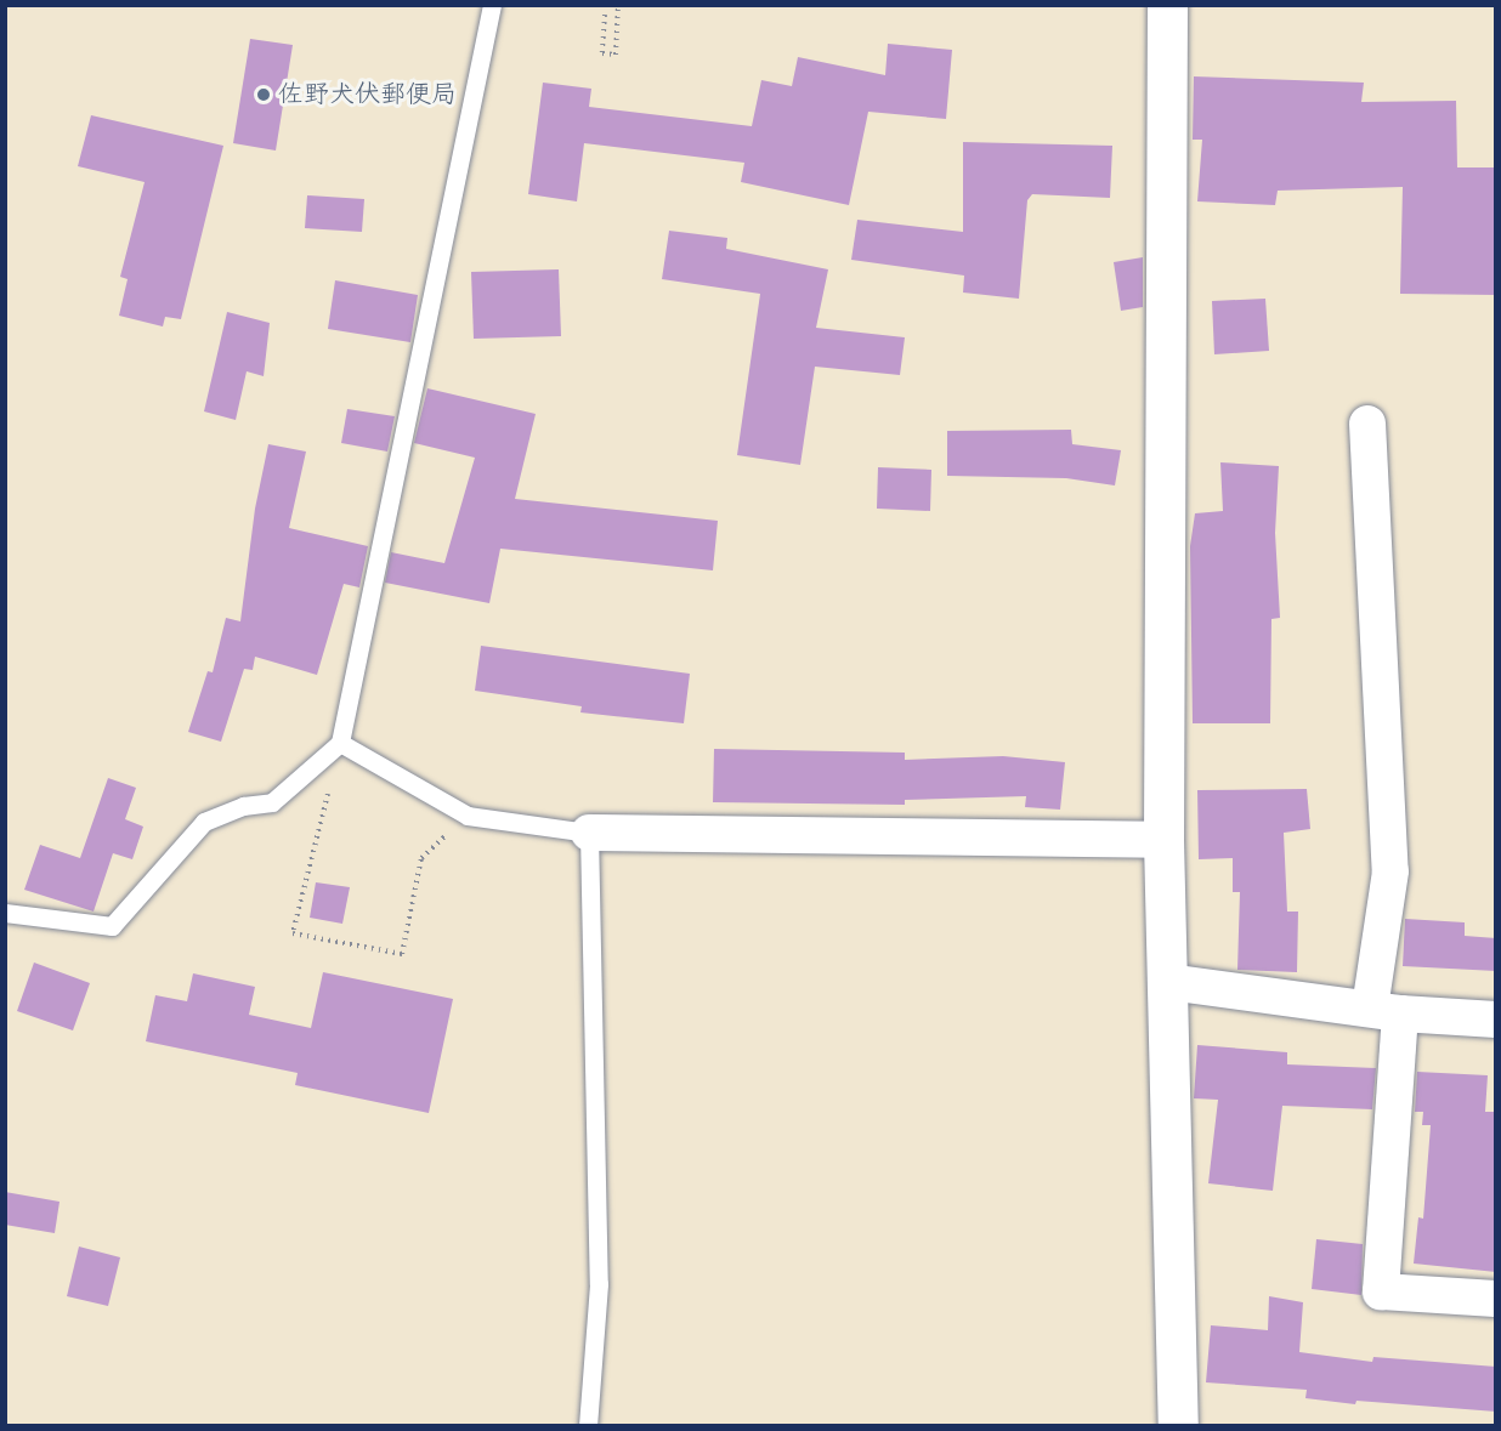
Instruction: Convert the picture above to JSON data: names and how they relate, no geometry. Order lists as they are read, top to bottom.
{
  "places": ["佐野犬伏郵便局"]
}
